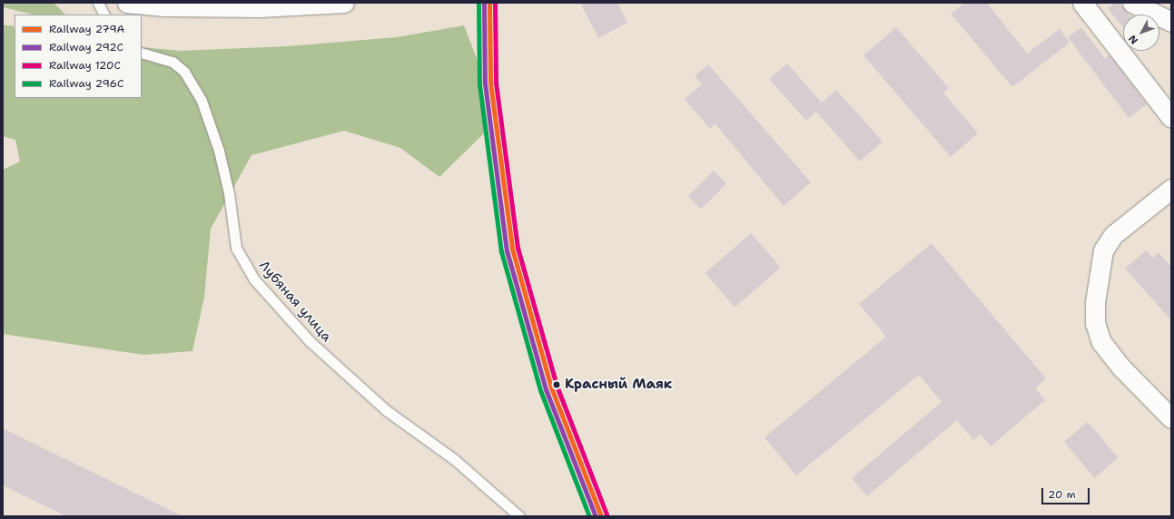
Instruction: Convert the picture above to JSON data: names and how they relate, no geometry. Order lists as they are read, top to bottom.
{
  "streets": {
    "lane": ["Лубяная улица"]
  },
  "places": ["Красный Маяк"],
  "lines": [
    "rail line 279А",
    "rail line 292С",
    "rail line 120С",
    "rail line 296С"
  ],
  "legend": [
    "Railway 279А",
    "Railway 292С",
    "Railway 120С",
    "Railway 296С"
  ],
  "scale_bar": "20 m",
  "north": "bottom left"
}
